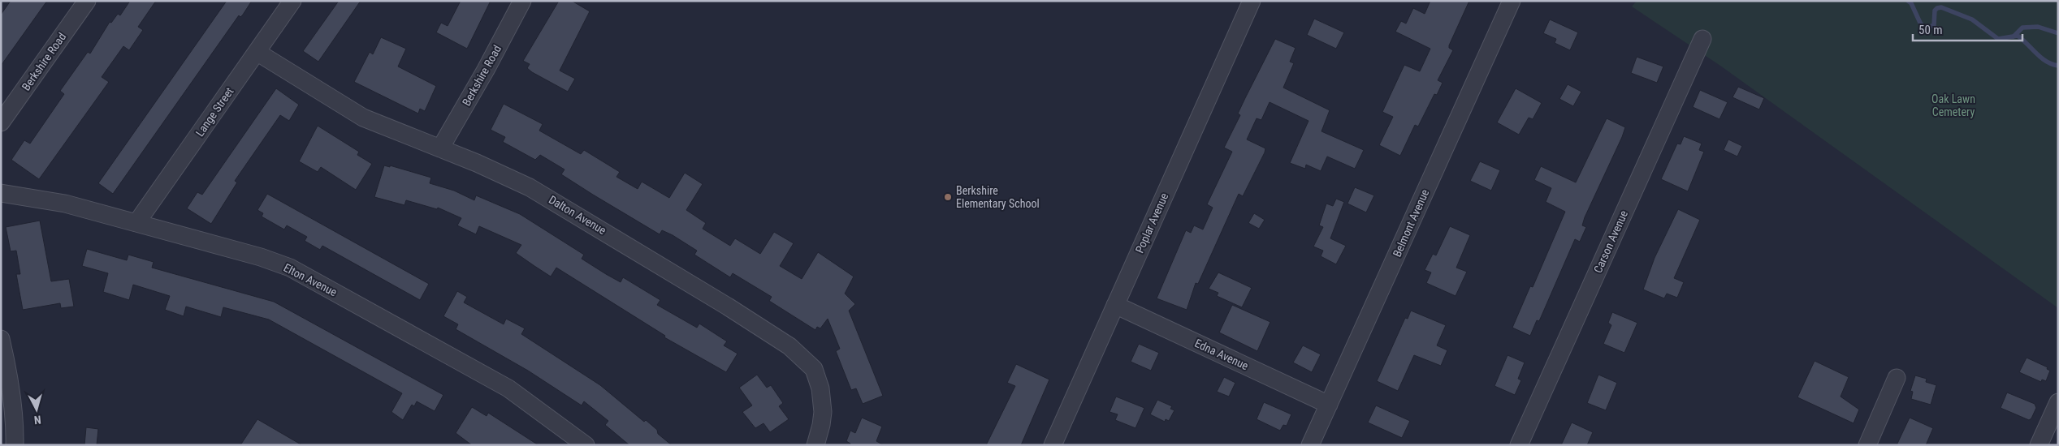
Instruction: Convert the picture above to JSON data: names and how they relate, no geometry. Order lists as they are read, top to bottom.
{
  "streets": {
    "street": [
      "Berkshire Road",
      "Lange Street",
      "Dalton Avenue",
      "Poplar Avenue",
      "Belmont Avenue",
      "Carson Avenue",
      "Elton Avenue",
      "Edna Avenue"
    ]
  },
  "crossings": [
    ["Berkshire Road", "Dalton Avenue"],
    ["Lange Street", "Dalton Avenue"],
    ["Lange Street", "Elton Avenue"],
    ["Poplar Avenue", "Edna Avenue"],
    ["Belmont Avenue", "Edna Avenue"]
  ],
  "parks": ["Oak Lawn Cemetery"],
  "places": ["Berkshire Elementary School"],
  "scale_bar": "50 m",
  "north": "bottom"
}
